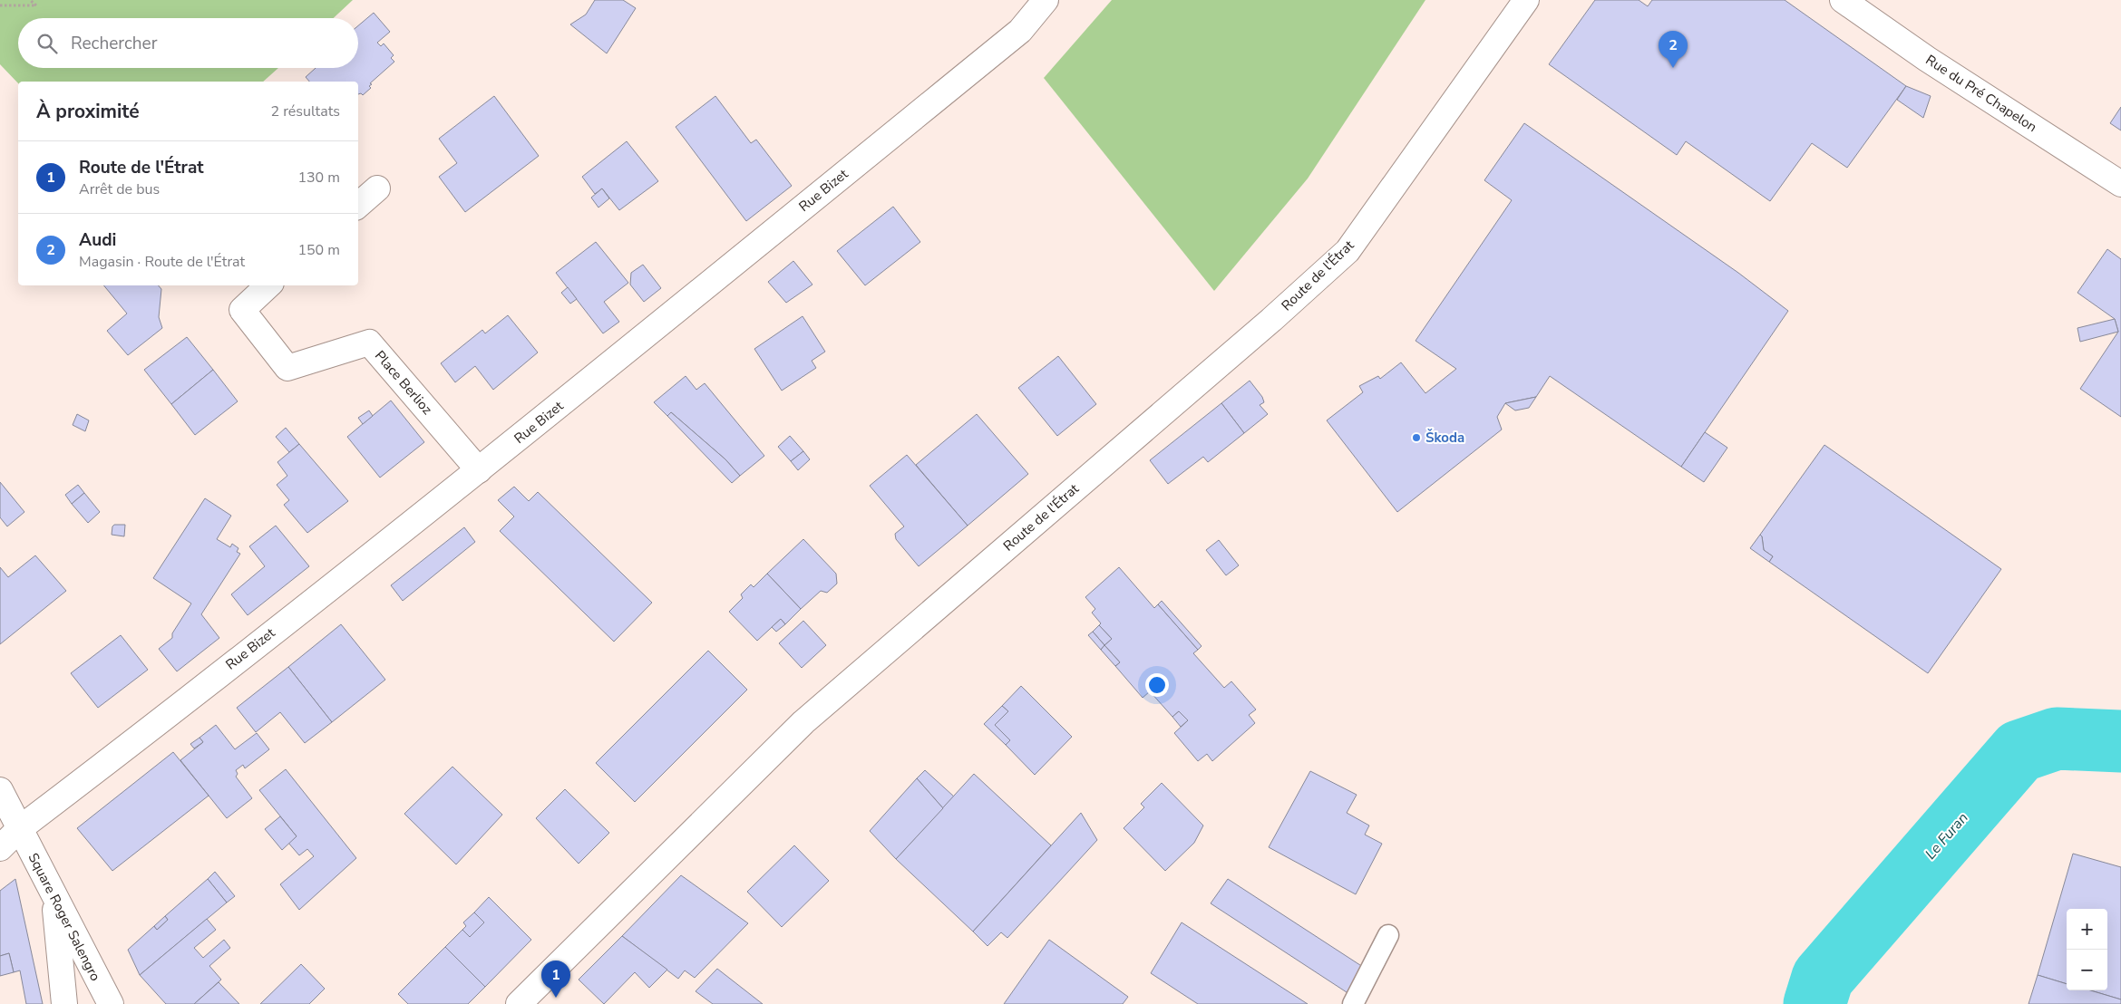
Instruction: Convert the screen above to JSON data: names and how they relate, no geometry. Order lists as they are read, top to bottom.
{
  "streets": {
    "street": [
      "Rue du Pré Chapelon",
      "Rue Bizet",
      "Route de l'Étrat",
      "Place Berlioz",
      "Square Roger Salengro"
    ]
  },
  "crossings": [
    ["Rue Bizet", "Place Berlioz"],
    ["Rue Bizet", "Square Roger Salengro"]
  ],
  "water": ["Le Furan"],
  "places": ["Škoda"],
  "page": {
    "search": "Rechercher",
    "pins": ["2", "1"],
    "heading": ["À proximité", "2 résultats"],
    "list": [
      {
        "mark": "1",
        "name": "Route de l'Étrat",
        "note": "Arrêt de bus",
        "value": "130 m"
      },
      {
        "mark": "2",
        "name": "Audi",
        "note": "Magasin · Route de l'Étrat",
        "value": "150 m"
      }
    ],
    "map_buttons": ["+", "−"]
  }
}
